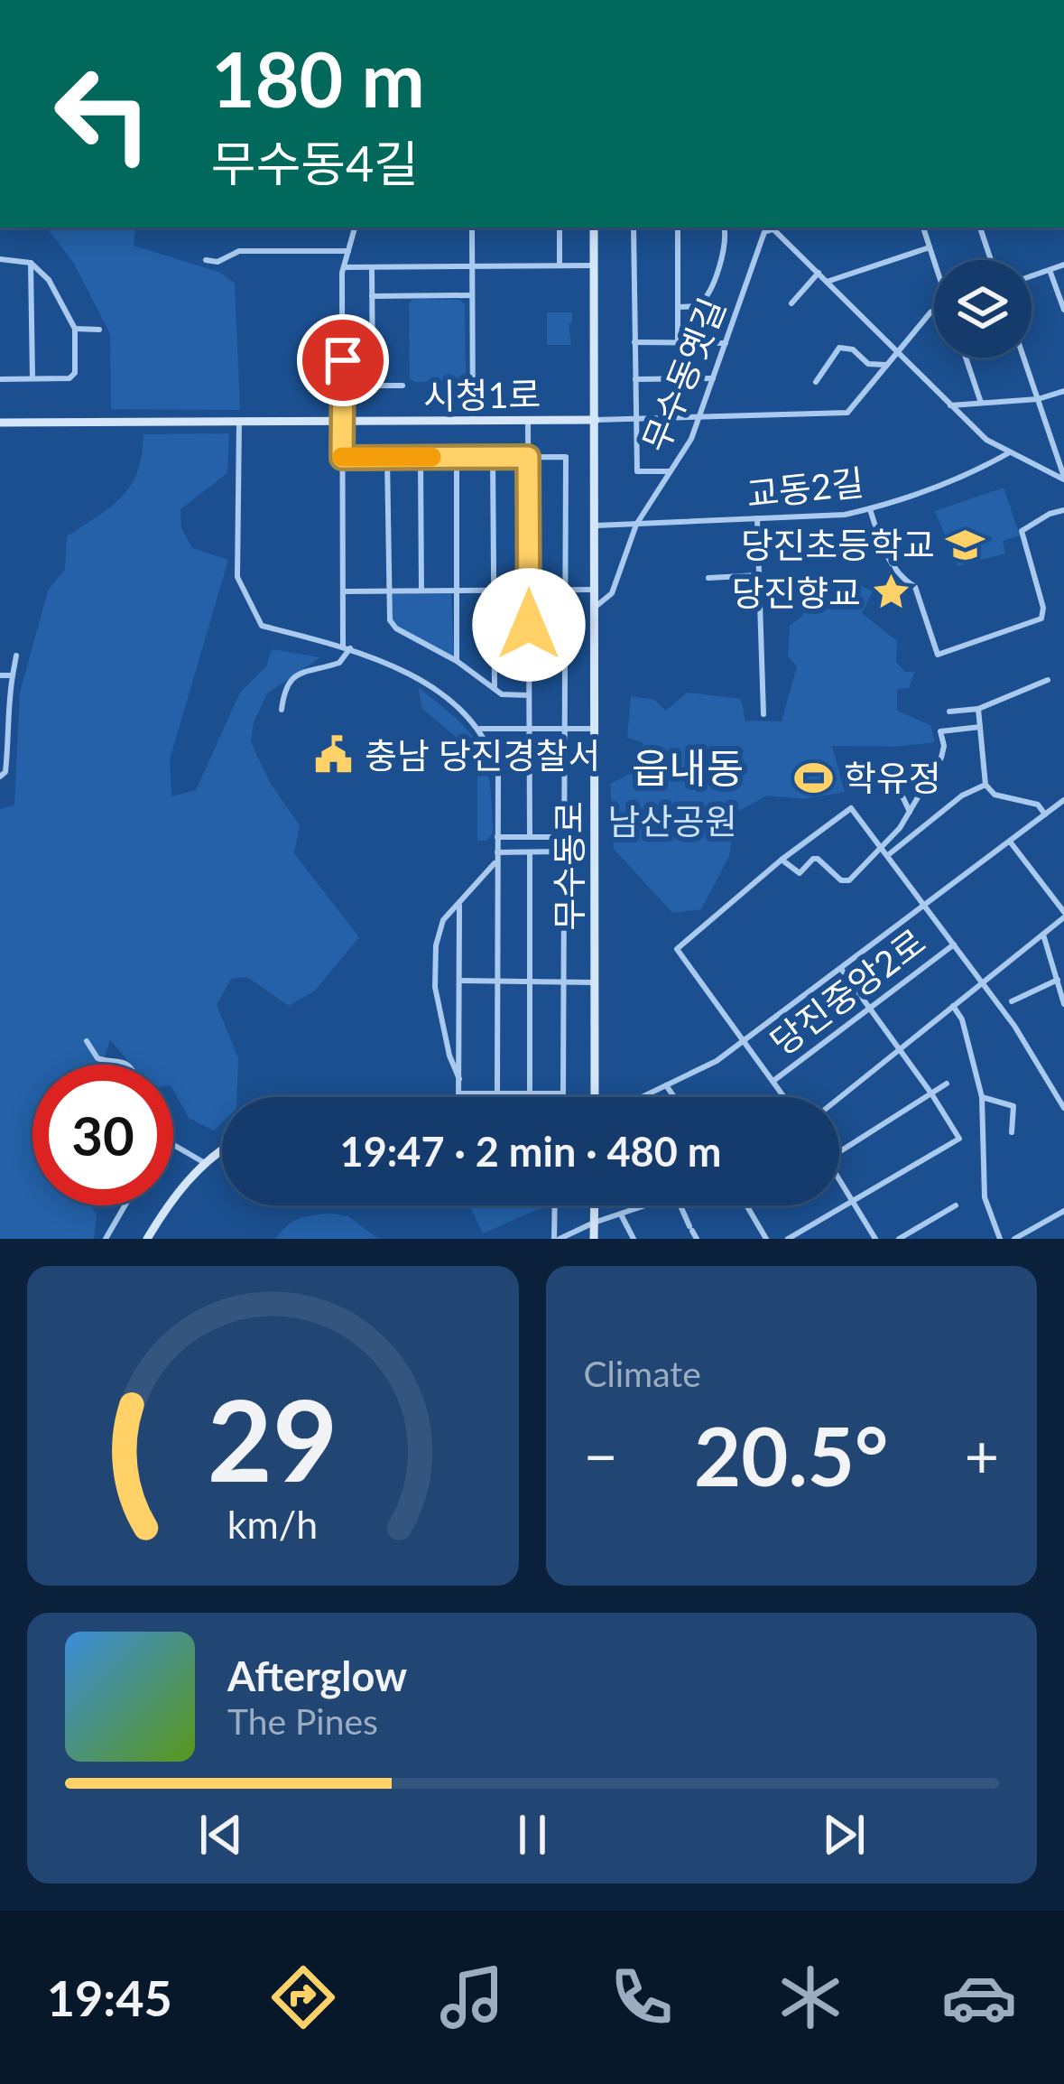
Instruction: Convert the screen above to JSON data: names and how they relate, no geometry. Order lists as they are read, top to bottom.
{
  "streets": {
    "street": [
      "무수동옛길",
      "시청1로",
      "교동2길",
      "무수동로",
      "당진중앙2로"
    ]
  },
  "crossings": [
    ["무수동옛길", "교동2길"],
    ["무수동옛길", "무수동로"],
    ["시청1로", "무수동로"],
    ["교동2길", "무수동로"]
  ],
  "districts": ["읍내동"],
  "parks": ["남산공원"],
  "places": {
    "school or university": ["당진초등학교"],
    "place": ["당진향교"],
    "public building": ["충남 당진경찰서"],
    "sports": ["학유정"]
  },
  "page": {
    "turn": ["180 m", "무수동4길"],
    "limit": "30",
    "trip": "19:47 · 2 min · 480 m",
    "tile": "Climate",
    "heat": ["−", "20.5°", "+"],
    "song": ["Afterglow", "The Pines"],
    "tabs": "19:45",
    "gauge": ["29", "km/h"]
  }
}
